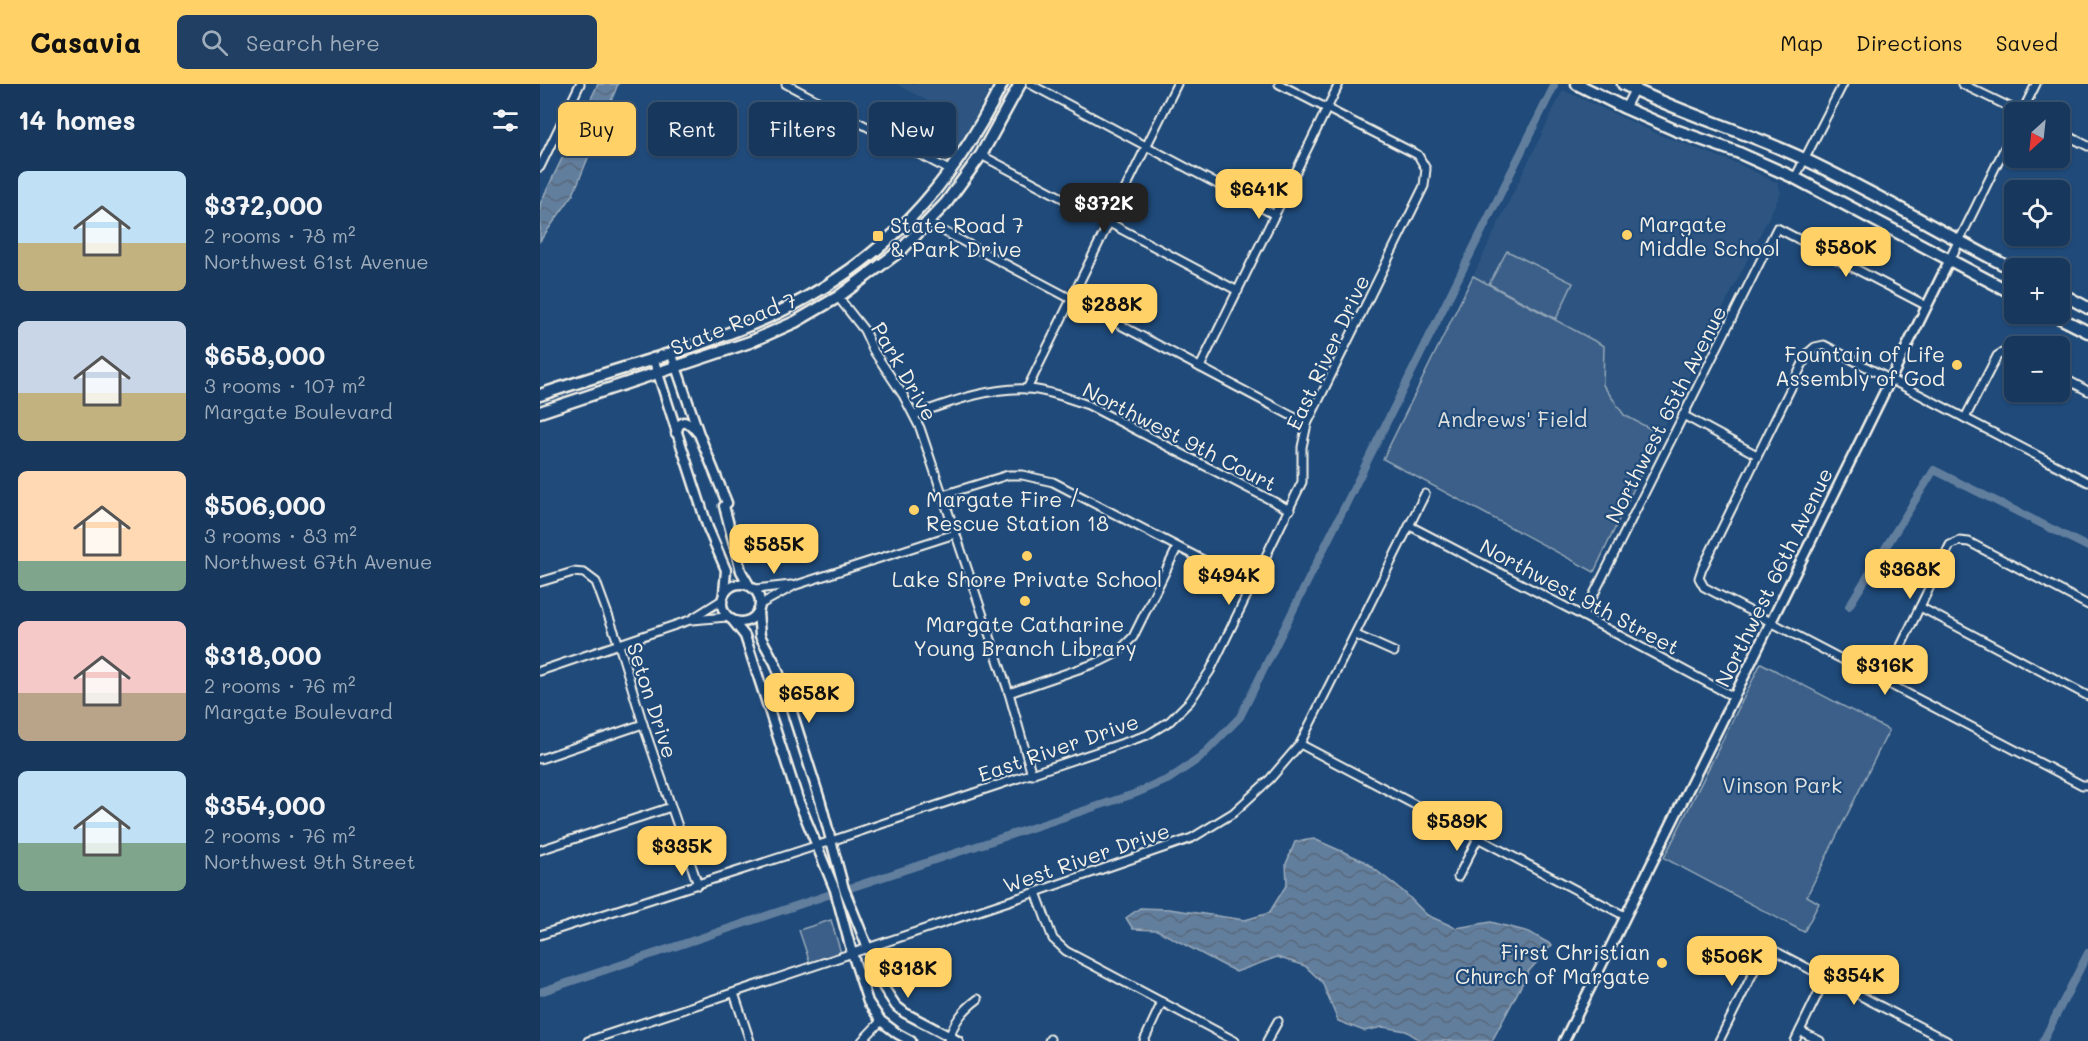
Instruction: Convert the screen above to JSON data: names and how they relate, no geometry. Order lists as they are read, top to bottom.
{
  "streets": {
    "main road": ["State Road 7"],
    "street": [
      "East River Drive",
      "Park Drive",
      "Northwest 65th Avenue",
      "Northwest 9th Court",
      "Northwest 66th Avenue",
      "Northwest 9th Street",
      "Seton Drive",
      "West River Drive"
    ]
  },
  "crossings": [
    ["State Road 7", "Park Drive"],
    ["East River Drive", "Park Drive"],
    ["East River Drive", "Northwest 9th Court"],
    ["East River Drive", "Seton Drive"],
    ["Park Drive", "Northwest 9th Court"],
    ["Northwest 65th Avenue", "Northwest 66th Avenue"],
    ["Northwest 65th Avenue", "Northwest 9th Street"],
    ["Northwest 66th Avenue", "Northwest 9th Street"],
    ["Northwest 9th Street", "West River Drive"]
  ],
  "parks": ["Andrews' Field", "Vinson Park"],
  "places": {
    "other": [
      "Margate Middle School",
      "Fountain of Life Assembly of God",
      "Margate Fire / Rescue Station 18",
      "Lake Shore Private School",
      "Margate Catharine Young Branch Library",
      "First Christian Church of Margate"
    ],
    "transit": ["State Road 7 & Park Drive"]
  },
  "north": "bottom left",
  "page": {
    "header": "Casavia",
    "search": "Search here",
    "nav": ["Map", "Directions", "Saved"],
    "heading": "14 homes",
    "map_buttons": ["+", "−"],
    "chip": [
      "Buy",
      "Rent",
      "Filters",
      "New"
    ],
    "list": [
      {
        "name": "$372,000",
        "note": "2 rooms · 78 m² · Northwest 61st Avenue"
      },
      {
        "name": "$658,000",
        "note": "3 rooms · 107 m² · Margate Boulevard"
      },
      {
        "name": "$506,000",
        "note": "3 rooms · 83 m² · Northwest 67th Avenue"
      },
      {
        "name": "$318,000",
        "note": "2 rooms · 76 m² · Margate Boulevard"
      },
      {
        "name": "$354,000",
        "note": "2 rooms · 76 m² · Northwest 9th Street"
      }
    ],
    "price": [
      "$641K",
      "$372K",
      "$580K",
      "$288K",
      "$585K",
      "$368K",
      "$494K",
      "$316K",
      "$658K",
      "$589K",
      "$335K",
      "$506K",
      "$318K",
      "$354K"
    ]
  }
}
